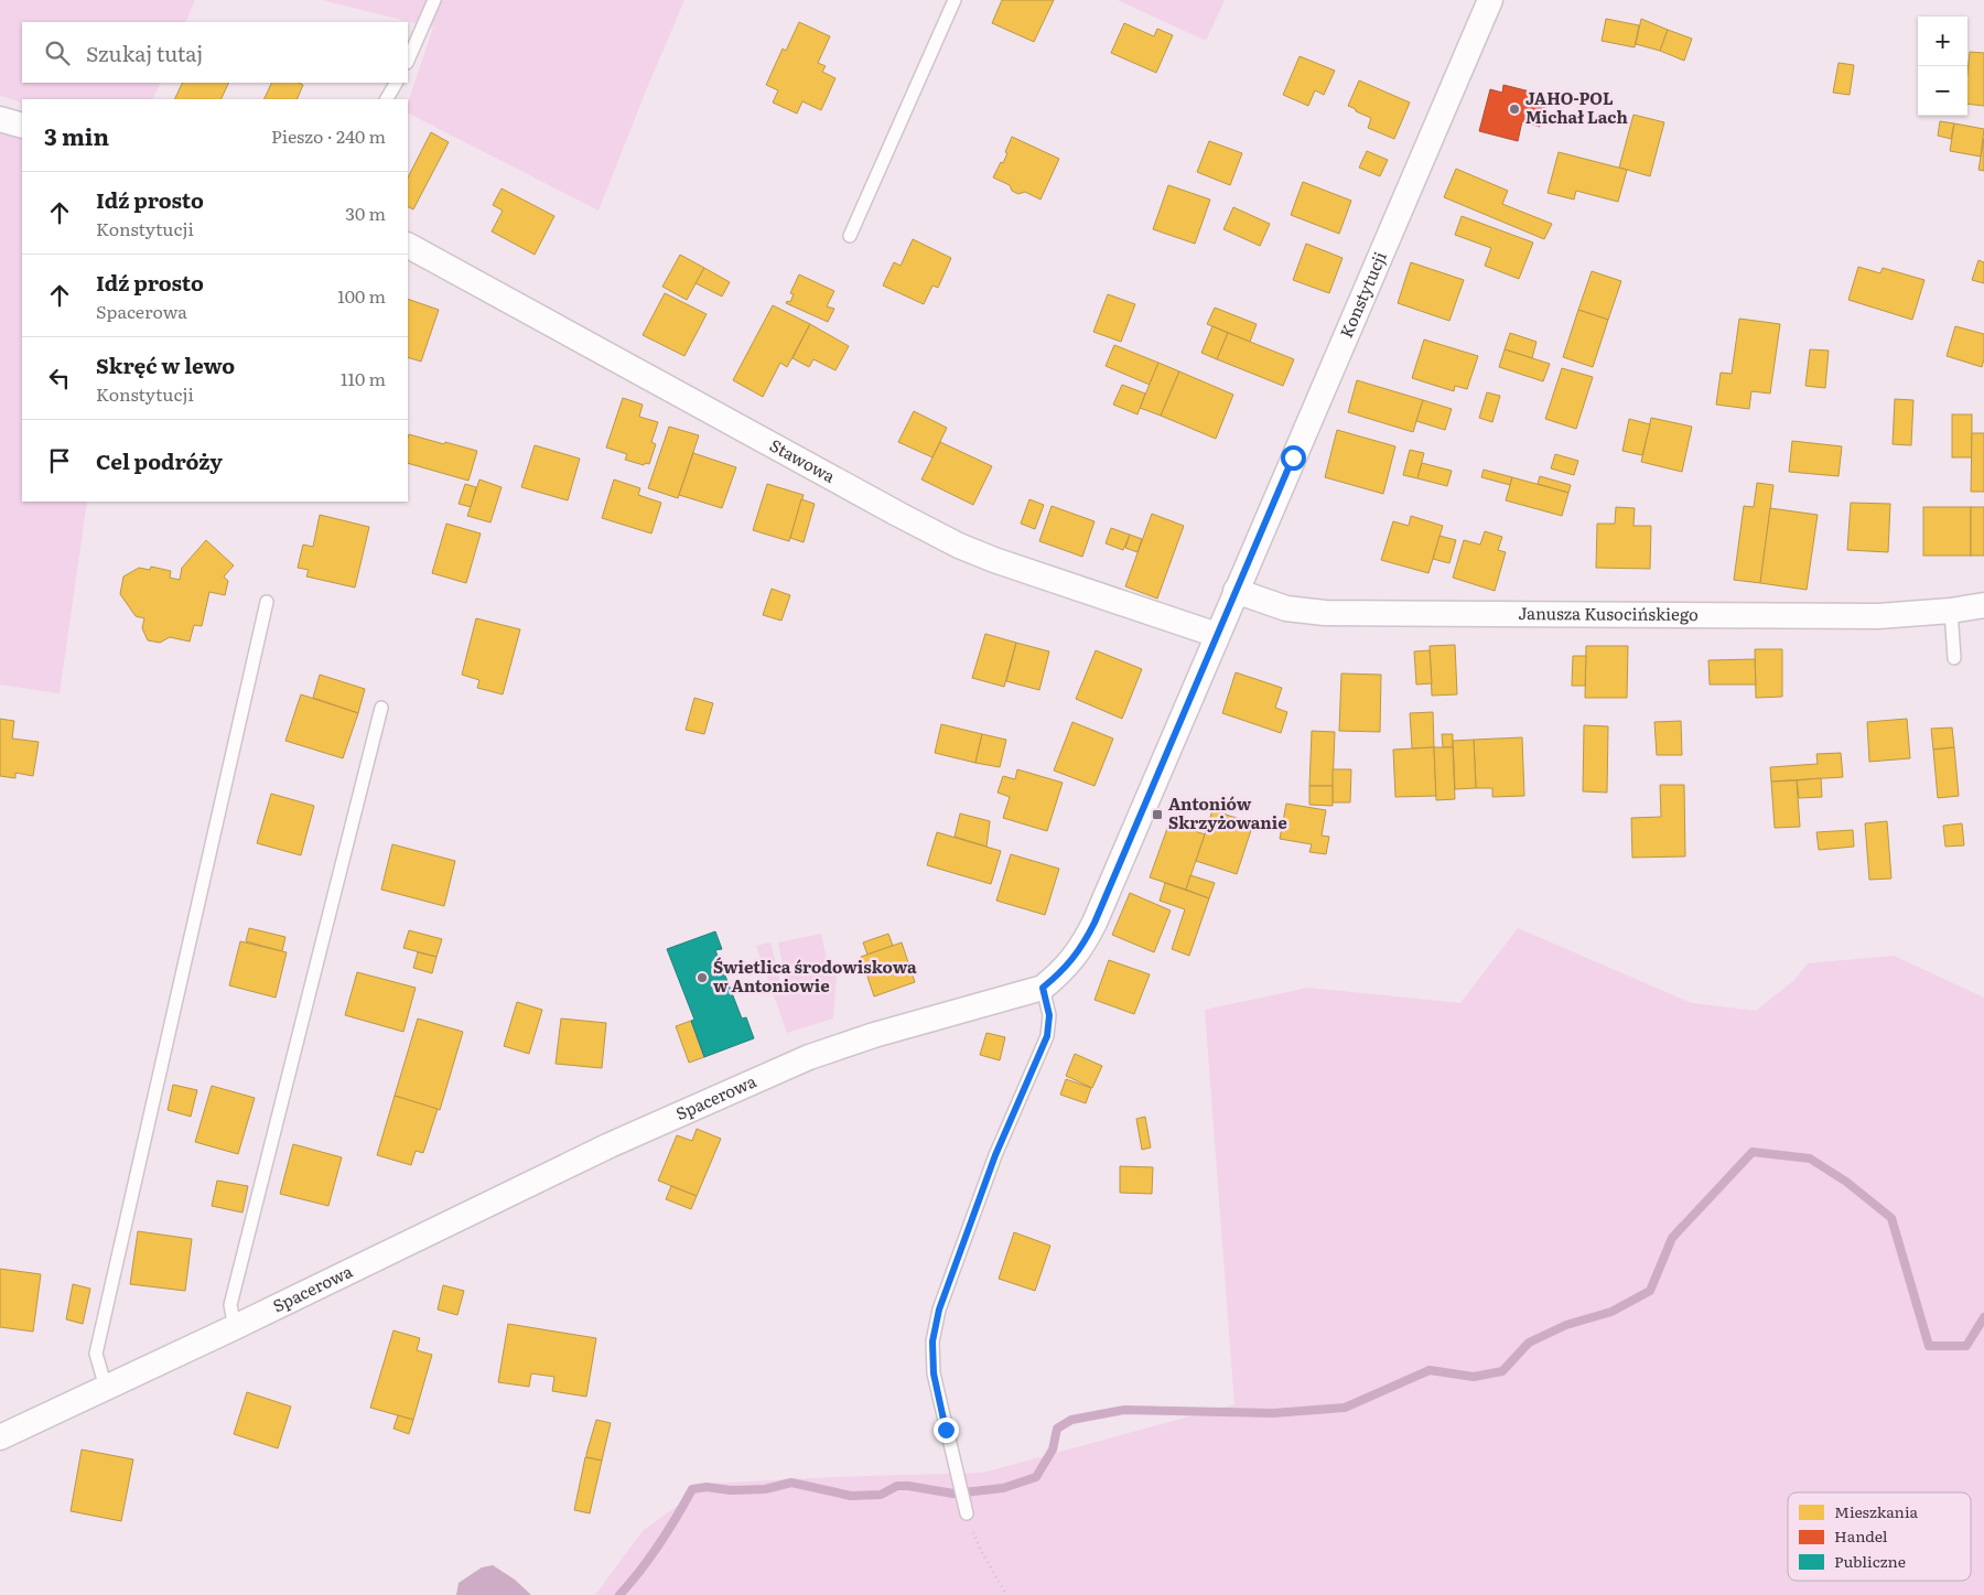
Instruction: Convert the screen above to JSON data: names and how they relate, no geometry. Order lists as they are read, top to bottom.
{
  "streets": {
    "street": [
      "Konstytucji",
      "Stawowa",
      "Janusza Kusocińskiego",
      "Spacerowa"
    ]
  },
  "crossings": [
    ["Konstytucji", "Janusza Kusocińskiego"],
    ["Konstytucji", "Spacerowa"],
    ["Stawowa", "Spacerowa"],
    ["Janusza Kusocińskiego", "Spacerowa"]
  ],
  "places": {
    "other": ["JAHO-POL Michał Lach", "Świetlica środowiskowa w Antoniowie"],
    "transit": ["Antoniów Skrzyżowanie"]
  },
  "legend": ["Mieszkania", "Handel", "Publiczne"],
  "page": {
    "map_buttons": ["+", "−"],
    "search": "Szukaj tutaj",
    "heading": ["3 min", "Pieszo · 240 m"],
    "list": [
      ["Idź prosto", "Konstytucji", "30 m"],
      ["Idź prosto", "Spacerowa", "100 m"],
      ["Skręć w lewo", "Konstytucji", "110 m"],
      "Cel podróży"
    ]
  }
}
